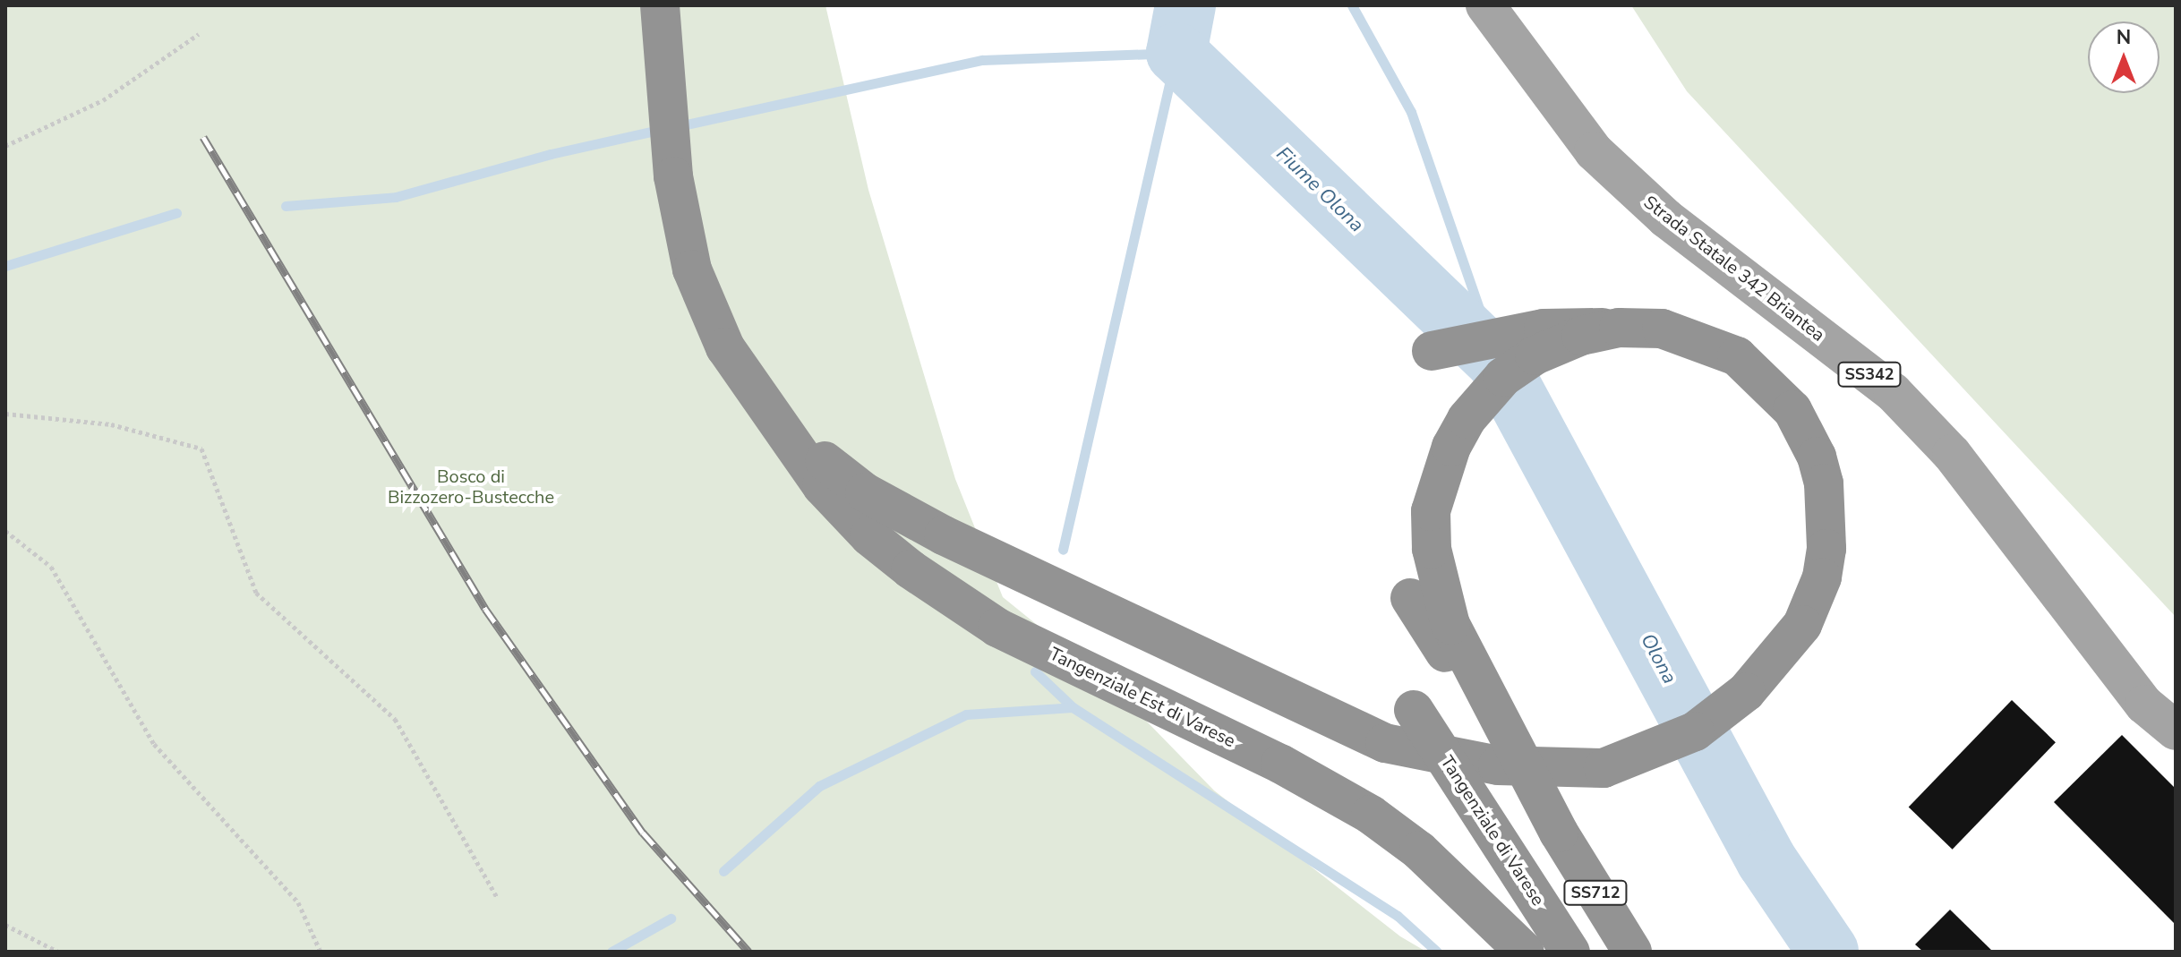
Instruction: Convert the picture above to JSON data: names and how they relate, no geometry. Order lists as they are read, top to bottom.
{
  "streets": {
    "highway": ["Tangenziale Est di Varese", "Tangenziale di Varese", "SS712"],
    "main road": ["Strada Statale 342 Briantea", "SS342"]
  },
  "water": ["Fiume Olona", "Olona"],
  "parks": ["Bosco di Bizzozero-Bustecche"],
  "north": "top"
}
